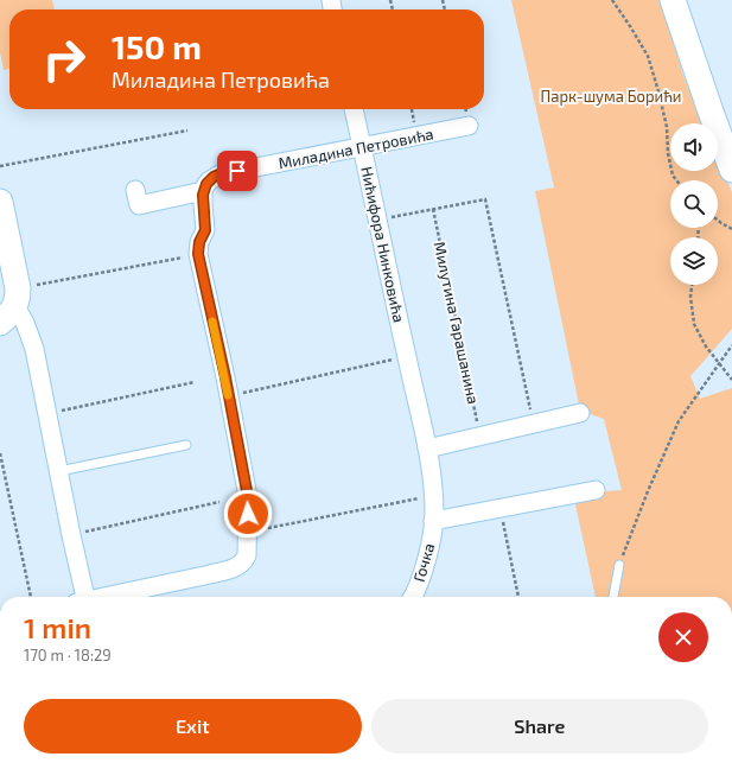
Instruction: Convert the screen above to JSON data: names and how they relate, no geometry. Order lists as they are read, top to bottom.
{
  "streets": {
    "street": ["Миладина Петровића", "Нићифора Нинковића", "Гочка"],
    "path": ["Милутина Гарашанина"]
  },
  "crossings": [
    ["Миладина Петровића", "Нићифора Нинковића"],
    ["Нићифора Нинковића", "Гочка"]
  ],
  "parks": ["Парк-шума Борићи"],
  "page": {
    "turn": ["150 m", "Миладина Петровића"],
    "heading": ["1 min", "170 m · 18:29"],
    "buttons": ["Exit", "Share"]
  }
}
